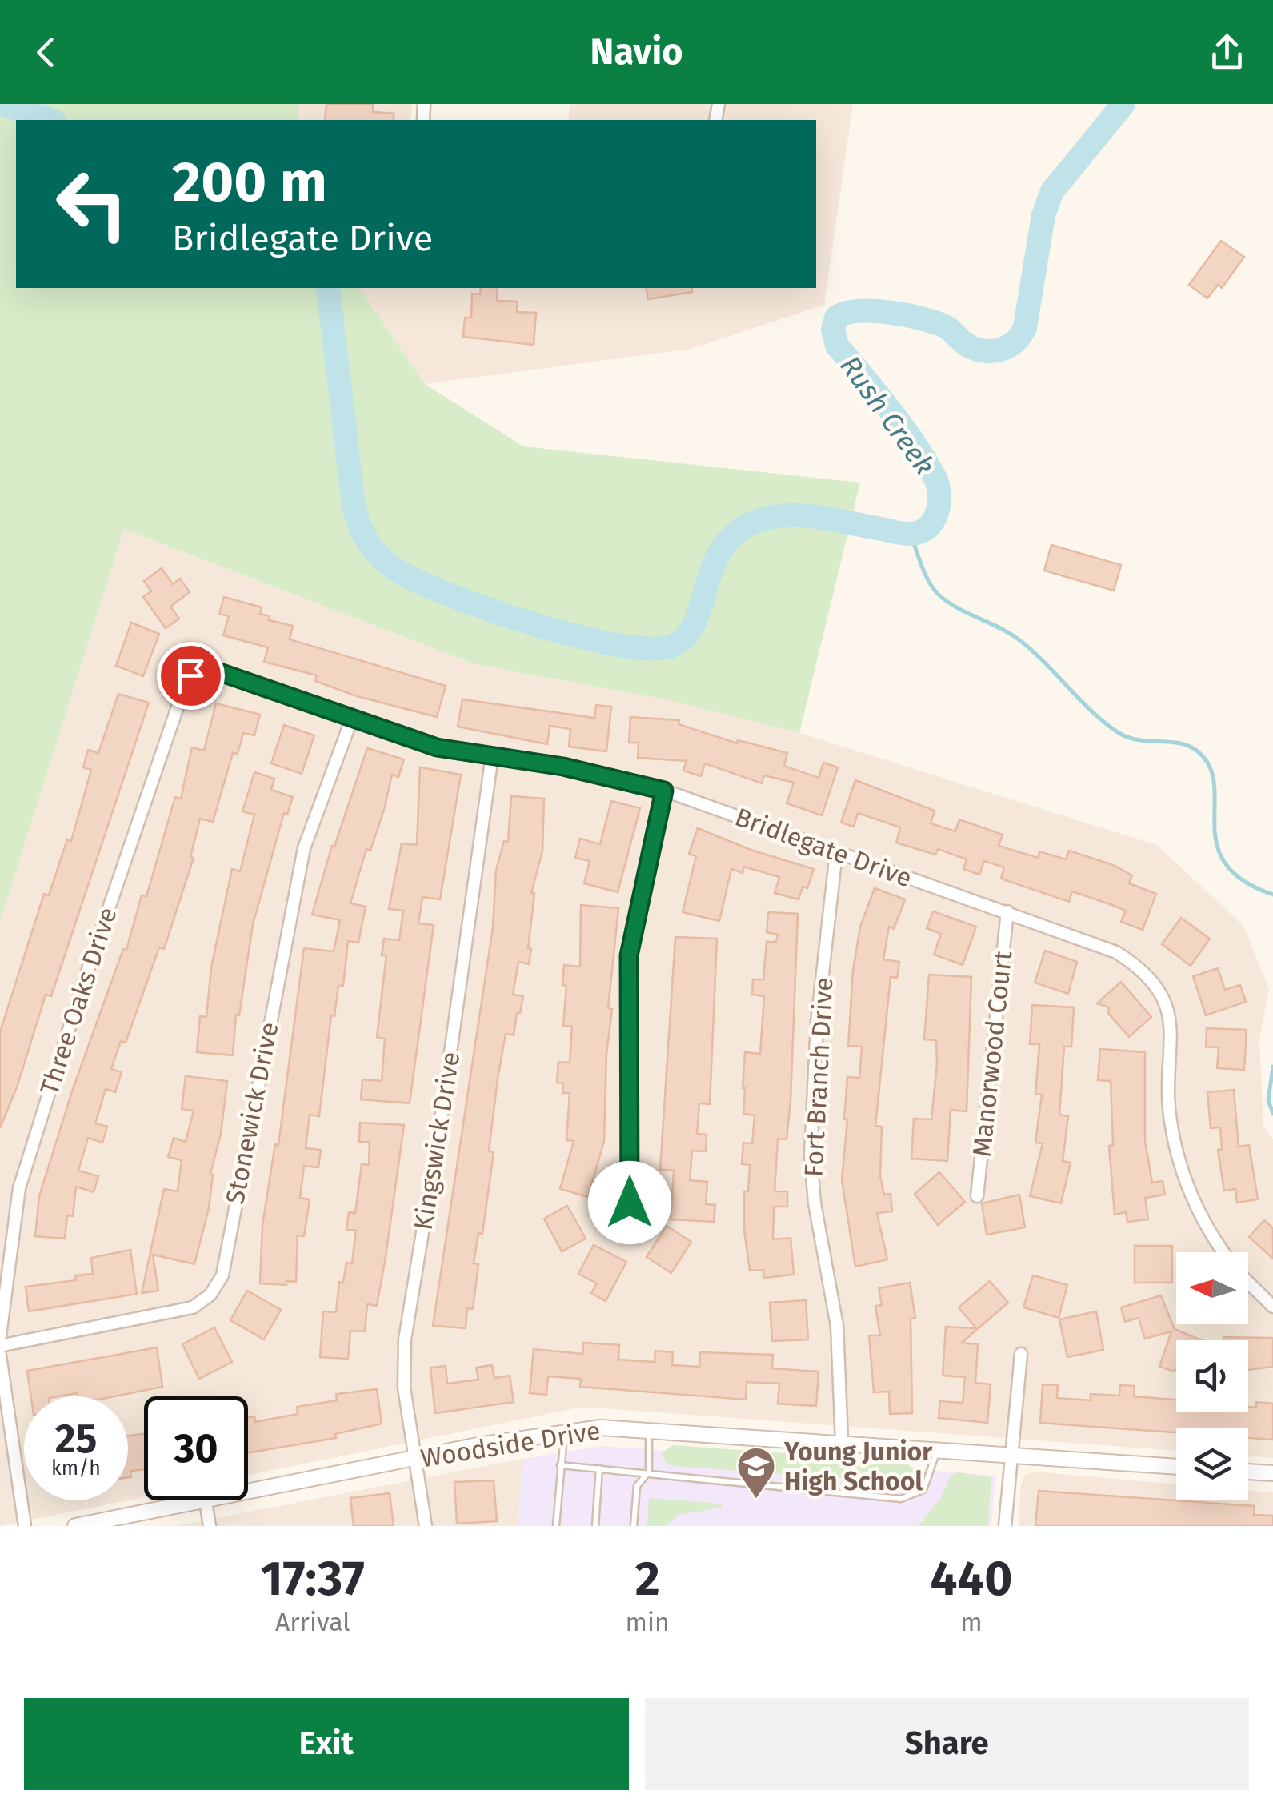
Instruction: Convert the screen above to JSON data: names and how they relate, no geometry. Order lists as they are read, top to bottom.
{
  "streets": {
    "street": [
      "Bridlegate Drive",
      "Three Oaks Drive",
      "Manorwood Court",
      "Fort Branch Drive",
      "Stonewick Drive",
      "Kingswick Drive",
      "Woodside Drive"
    ]
  },
  "crossings": [
    ["Bridlegate Drive", "Three Oaks Drive"],
    ["Bridlegate Drive", "Manorwood Court"],
    ["Bridlegate Drive", "Fort Branch Drive"],
    ["Bridlegate Drive", "Stonewick Drive"],
    ["Bridlegate Drive", "Kingswick Drive"],
    ["Fort Branch Drive", "Woodside Drive"],
    ["Kingswick Drive", "Woodside Drive"]
  ],
  "water": ["Rush Creek"],
  "places": {
    "school or university": ["Young Junior High School"]
  },
  "north": "left",
  "page": {
    "header": "Navio",
    "turn": ["200 m", "Bridlegate Drive"],
    "speed": "25 km/h",
    "limit": "30",
    "eta": [
      "17:37",
      "Arrival",
      "2",
      "min",
      "440",
      "m"
    ],
    "buttons": ["Exit", "Share"]
  }
}
